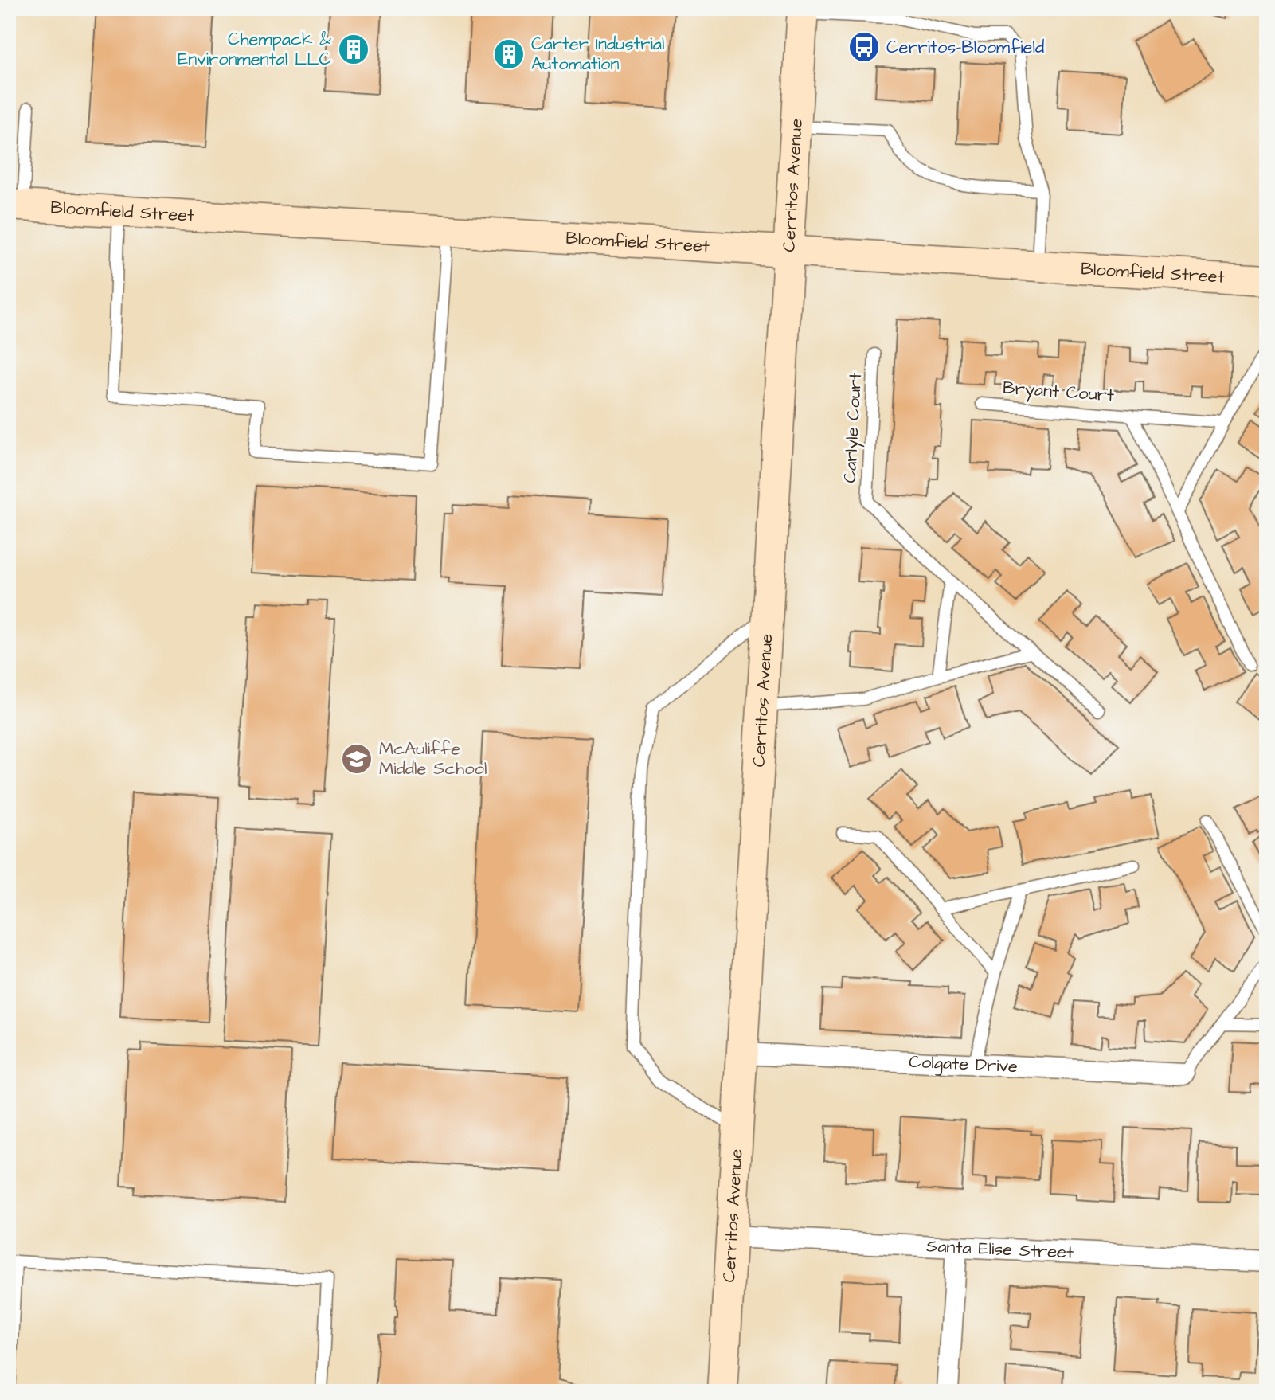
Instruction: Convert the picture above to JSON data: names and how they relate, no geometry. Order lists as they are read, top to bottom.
{
  "streets": {
    "main road": ["Cerritos Avenue", "Bloomfield Street"],
    "street": ["Colgate Drive", "Santa Elise Street"],
    "lane": ["Bryant Court", "Carlyle Court"]
  },
  "crossings": [
    ["Cerritos Avenue", "Bloomfield Street"],
    ["Cerritos Avenue", "Colgate Drive"],
    ["Cerritos Avenue", "Santa Elise Street"]
  ],
  "places": {
    "bus stop": ["Cerritos-Bloomfield"],
    "building": ["Chempack & Environmental LLC", "Carter Industrial Automation"],
    "school or university": ["McAuliffe Middle School"]
  }
}
